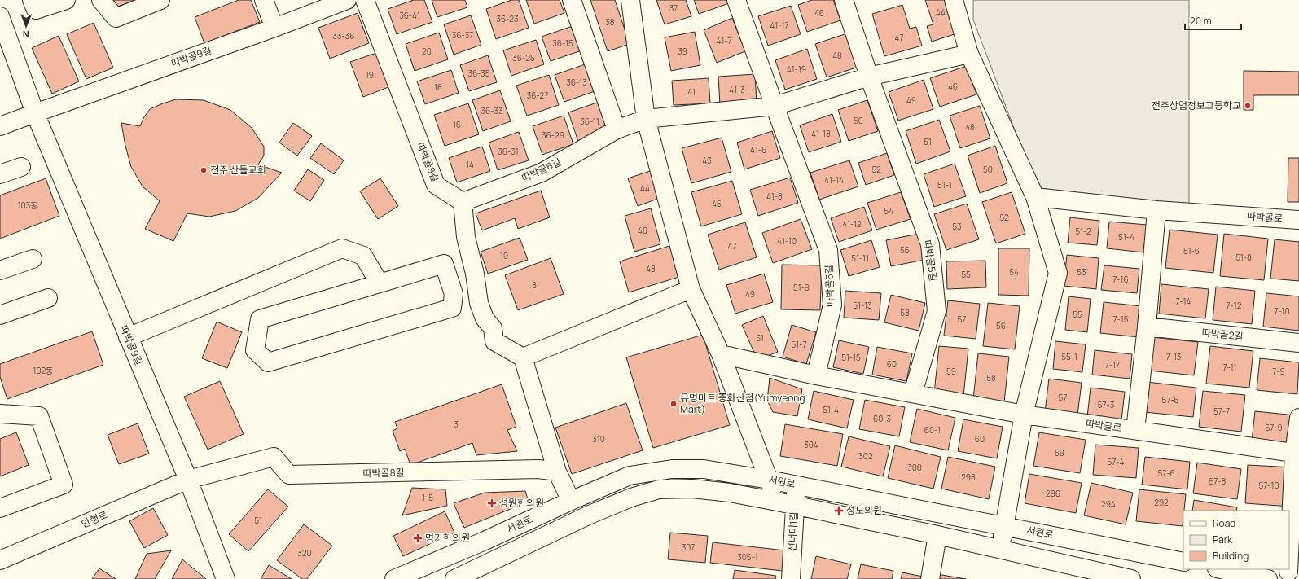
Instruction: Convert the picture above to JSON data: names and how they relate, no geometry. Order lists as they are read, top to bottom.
{
  "streets": {
    "street": [
      "따박골9길",
      "따박골8길",
      "따박골6길",
      "따박골로",
      "따박골5길",
      "따박골2길",
      "서원로",
      "안행로",
      "선너머1길"
    ]
  },
  "crossings": [
    ["따박골9길", "따박골8길"],
    ["따박골9길", "안행로"],
    ["따박골8길", "따박골6길"],
    ["따박골8길", "안행로"],
    ["따박골6길", "따박골5길"],
    ["따박골로", "따박골5길"],
    ["서원로", "선너머1길"]
  ],
  "places": {
    "other": ["전주상업정보고등학교", "전주 산돌교회", "유명마트 중화산점(Yumyeong Mart)"],
    "health": ["성원한의원", "성모의원", "명가한의원"]
  },
  "house_numbers": [
    "37",
    "44",
    "46",
    "36-41",
    "36-23",
    "38",
    "41-17",
    "36-37",
    "33-36",
    "47",
    "41-7",
    "36-15",
    "20",
    "39",
    "48",
    "36-25",
    "41-19",
    "36-35",
    "19",
    "36-13",
    "46",
    "18",
    "41-3",
    "41",
    "36-27",
    "49",
    "36-33",
    "50",
    "36-11",
    "16",
    "48",
    "41-18",
    "36-29",
    "51",
    "41-6",
    "36-31",
    "43",
    "14",
    "52",
    "50",
    "41-14",
    "51-1",
    "44",
    "41-8",
    "45",
    "103동",
    "54",
    "52",
    "41-12",
    "53",
    "46",
    "51-2",
    "51-4",
    "41-10",
    "47",
    "56",
    "51-6",
    "10",
    "51-8",
    "51-11",
    "48",
    "54",
    "53",
    "55",
    "7-16",
    "8",
    "51-9",
    "49",
    "7-14",
    "51-13",
    "7-12",
    "7-10",
    "58",
    "55",
    "57",
    "7-15",
    "56",
    "51",
    "51-7",
    "55-1",
    "7-13",
    "51-15",
    "60",
    "7-17",
    "7-11",
    "102동",
    "59",
    "7-9",
    "58",
    "57",
    "57-5",
    "57-3",
    "51-4",
    "57-7",
    "60-3",
    "3",
    "57-9",
    "60-1",
    "310",
    "60",
    "304",
    "59",
    "302",
    "57-4",
    "300",
    "57-6",
    "298",
    "57-8",
    "57-10",
    "296",
    "1-5",
    "292",
    "294",
    "51",
    "307",
    "320",
    "305-1"
  ],
  "legend": ["Road", "Park", "Building"],
  "scale_bar": "20 m",
  "north": "bottom"
}
